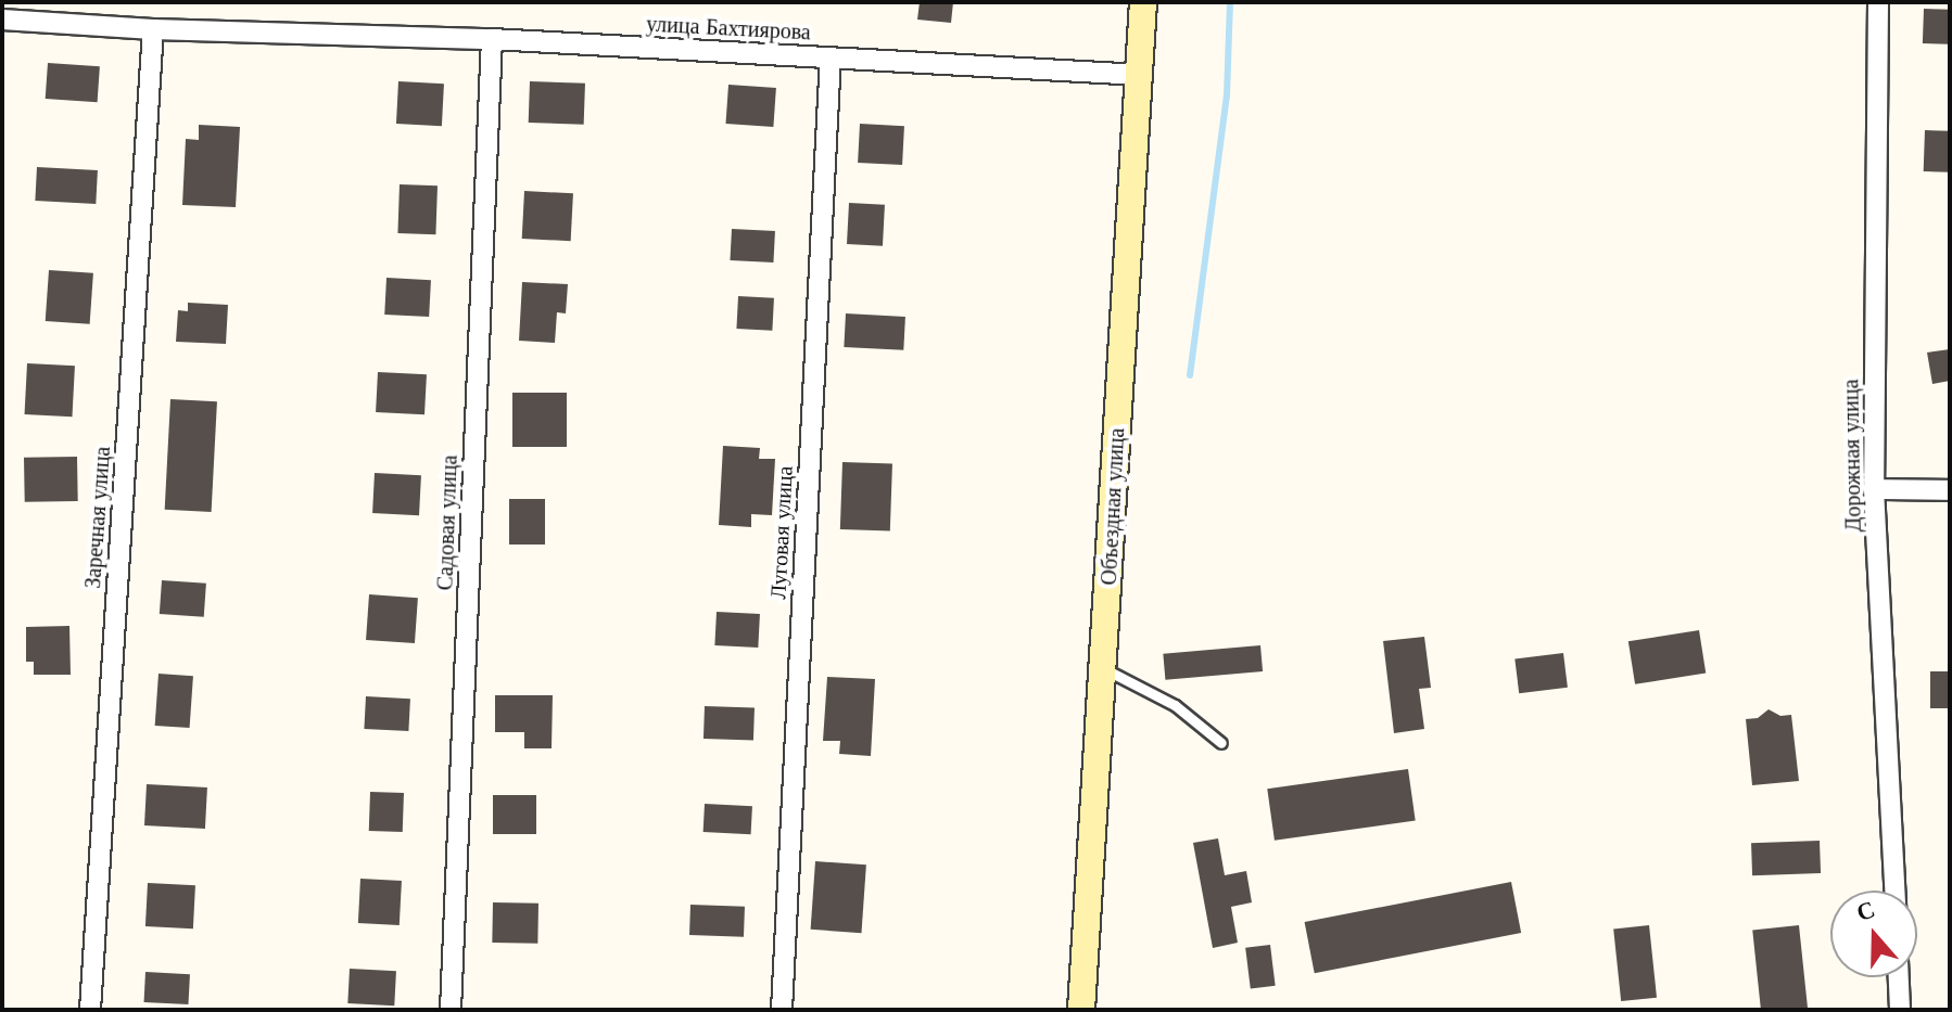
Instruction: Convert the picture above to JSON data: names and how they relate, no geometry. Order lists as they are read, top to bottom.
{
  "streets": {
    "main road": ["Объездная улица"],
    "street": [
      "улица Бахтиярова",
      "Дорожная улица",
      "Заречная улица",
      "Садовая улица",
      "Луговая улица"
    ]
  },
  "crossings": [
    ["улица Бахтиярова", "Объездная улица"],
    ["улица Бахтиярова", "Заречная улица"],
    ["улица Бахтиярова", "Садовая улица"],
    ["улица Бахтиярова", "Луговая улица"]
  ],
  "north": "top"
}
